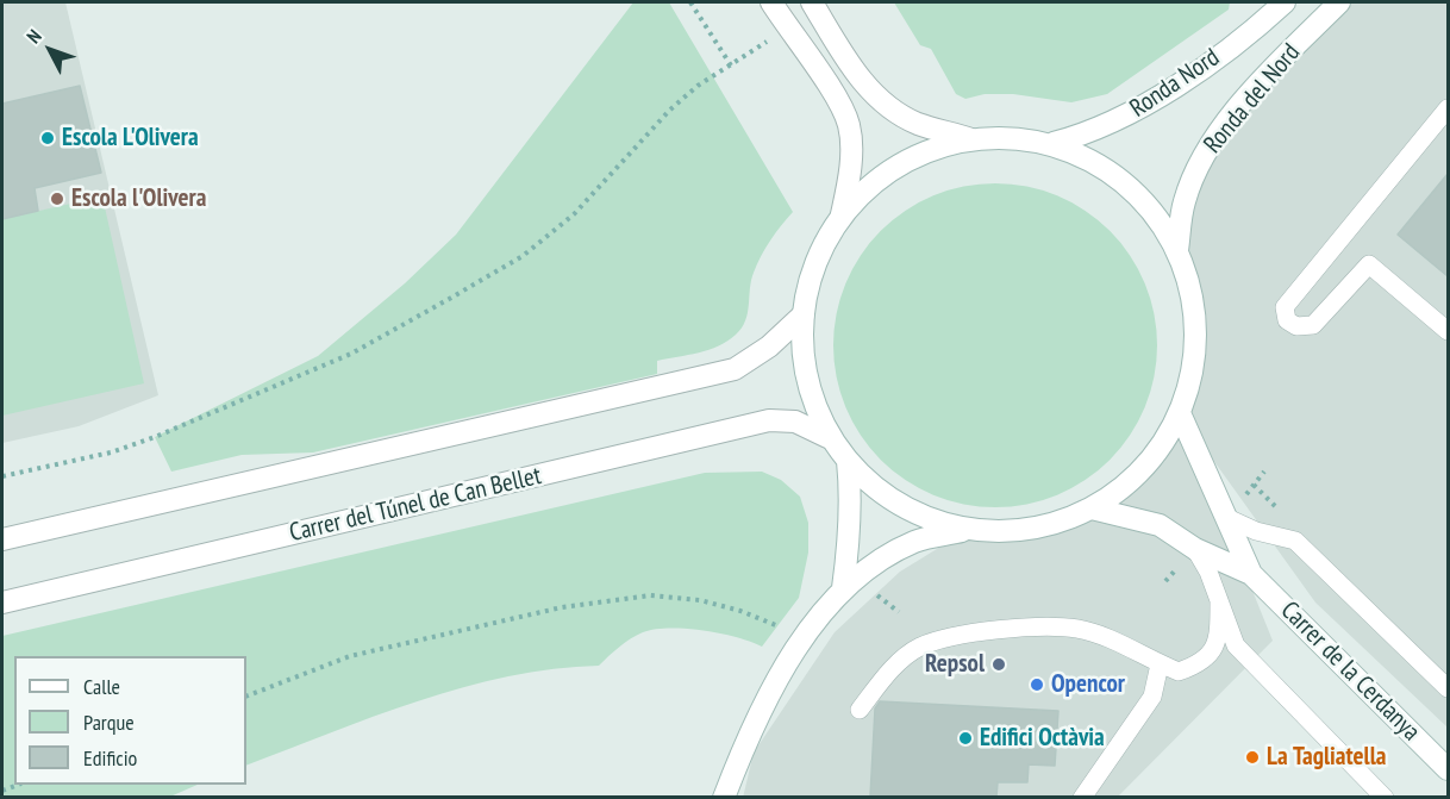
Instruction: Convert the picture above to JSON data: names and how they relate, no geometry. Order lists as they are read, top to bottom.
{
  "streets": {
    "main road": [
      "Ronda Nord",
      "Ronda del Nord",
      "Carrer del Túnel de Can Bellet",
      "Carrer de la Cerdanya"
    ]
  },
  "places": [
    "Escola L'Olivera",
    "Escola l'Olivera",
    "Repsol",
    "Opencor",
    "Edifici Octàvia",
    "La Tagliatella"
  ],
  "legend": ["Calle", "Parque", "Edificio"],
  "north": "top left"
}
